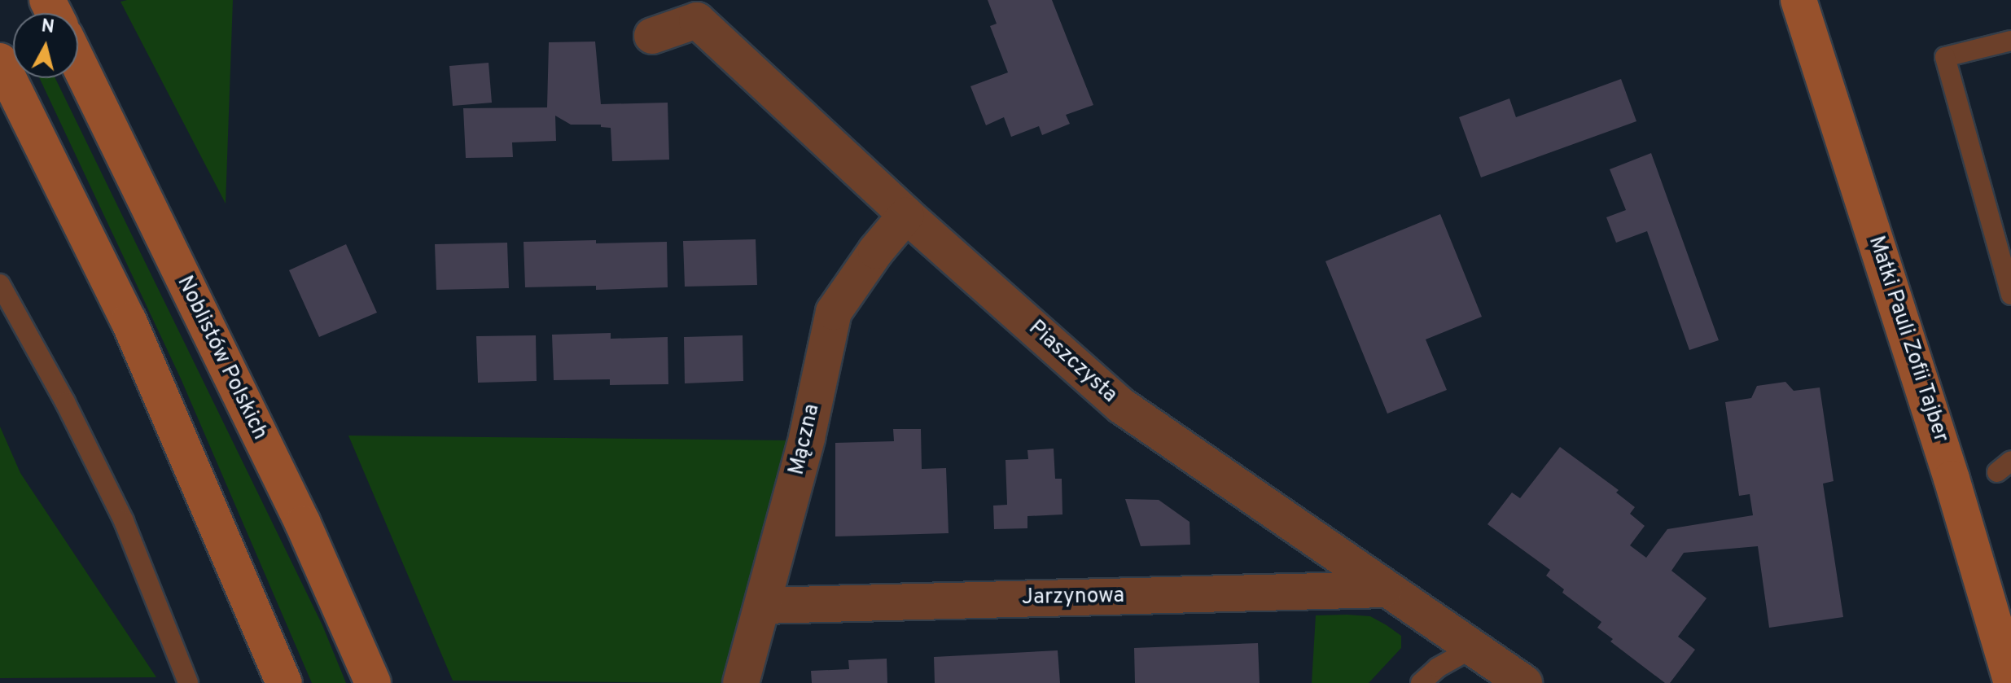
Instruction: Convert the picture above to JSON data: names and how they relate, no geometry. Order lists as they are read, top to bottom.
{
  "streets": {
    "main road": ["Matki Pauli Zofii Tajber", "Noblistów Polskich"],
    "street": ["Piaszczysta", "Mączna", "Jarzynowa"]
  },
  "crossings": [
    ["Piaszczysta", "Mączna"],
    ["Piaszczysta", "Jarzynowa"],
    ["Mączna", "Jarzynowa"]
  ],
  "north": "top"
}
